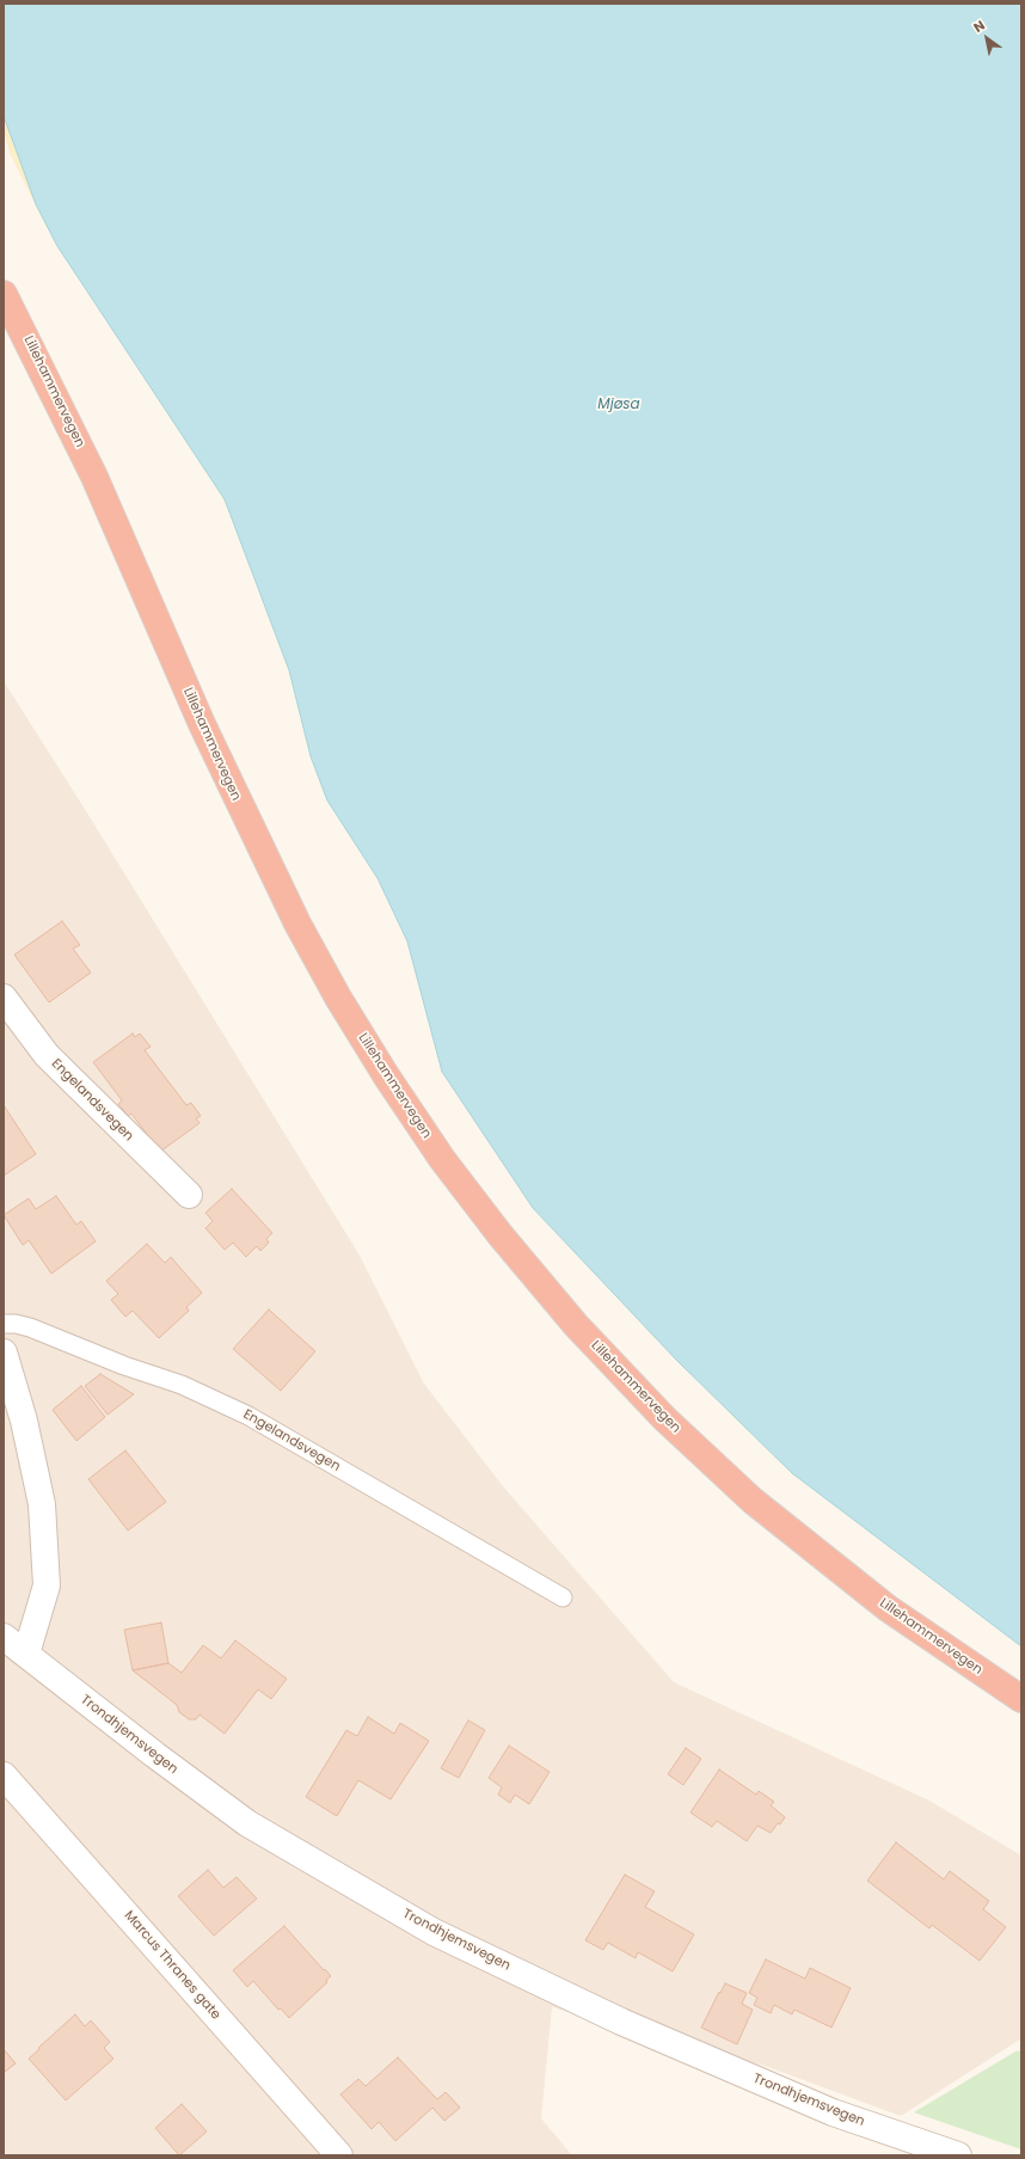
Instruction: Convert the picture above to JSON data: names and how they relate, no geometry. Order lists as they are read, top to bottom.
{
  "streets": {
    "highway": ["Lillehammervegen"],
    "street": ["Engelandsvegen", "Trondhjemsvegen", "Marcus Thranes gate"]
  },
  "water": ["Mjøsa"],
  "north": "top left"
}
